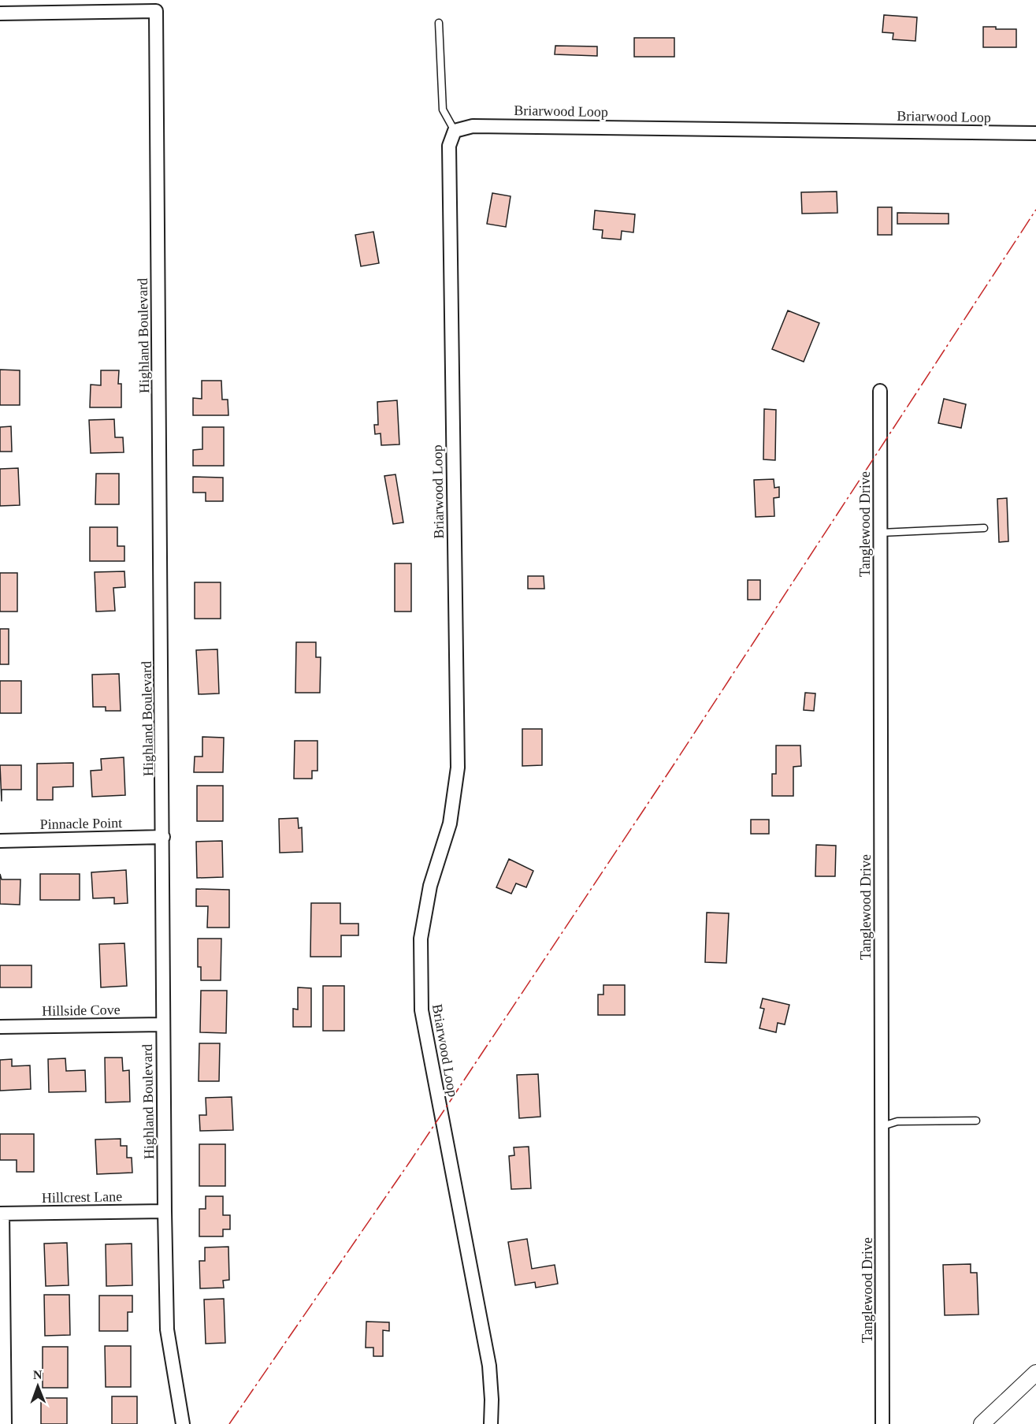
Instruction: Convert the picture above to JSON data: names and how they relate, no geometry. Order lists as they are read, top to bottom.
{
  "streets": {
    "street": [
      "Briarwood Loop",
      "Highland Boulevard",
      "Tanglewood Drive",
      "Pinnacle Point",
      "Hillside Cove",
      "Hillcrest Lane"
    ]
  },
  "crossings": [
    ["Highland Boulevard", "Pinnacle Point"],
    ["Highland Boulevard", "Hillside Cove"],
    ["Highland Boulevard", "Hillcrest Lane"]
  ],
  "north": "top"
}
